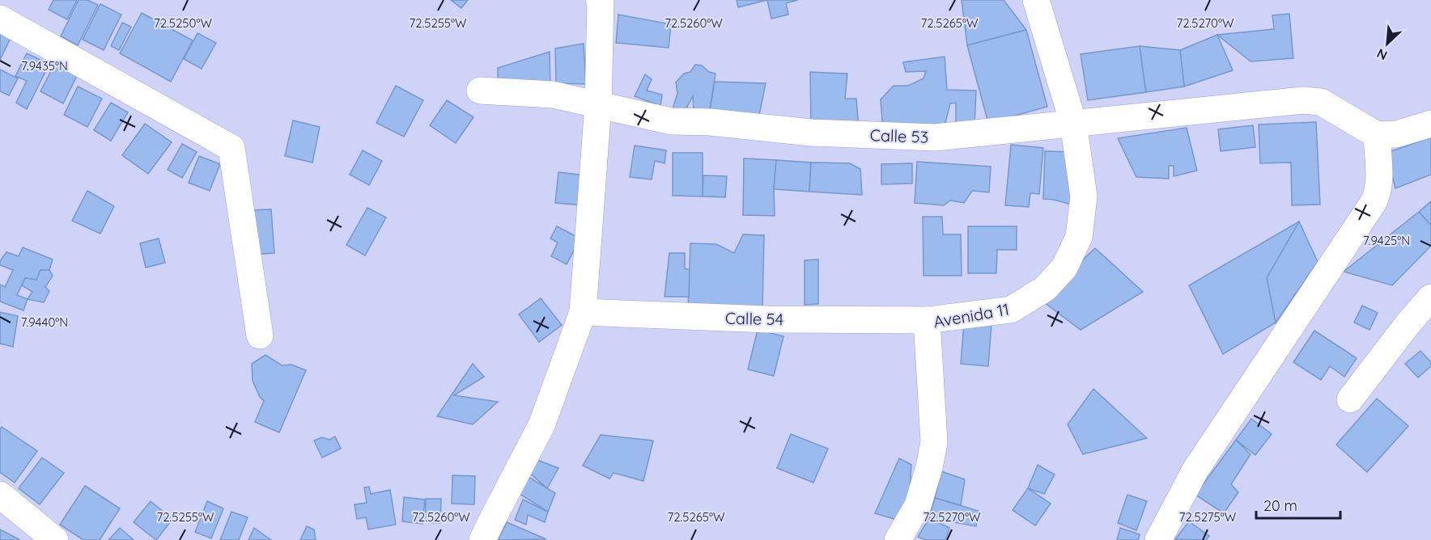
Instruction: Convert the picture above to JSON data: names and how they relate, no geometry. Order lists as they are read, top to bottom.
{
  "streets": {
    "street": ["Calle 53", "Avenida 11", "Calle 54"]
  },
  "crossings": [
    ["Calle 53", "Avenida 11"],
    ["Avenida 11", "Calle 54"]
  ],
  "scale_bar": "20 m",
  "north": "bottom left",
  "coordinates": [
    "72.5250°W",
    "72.5255°W",
    "72.5260°W",
    "72.5265°W",
    "72.5270°W",
    "7.9435°N",
    "7.9425°N",
    "7.9440°N",
    "72.5275°W"
  ]
}
